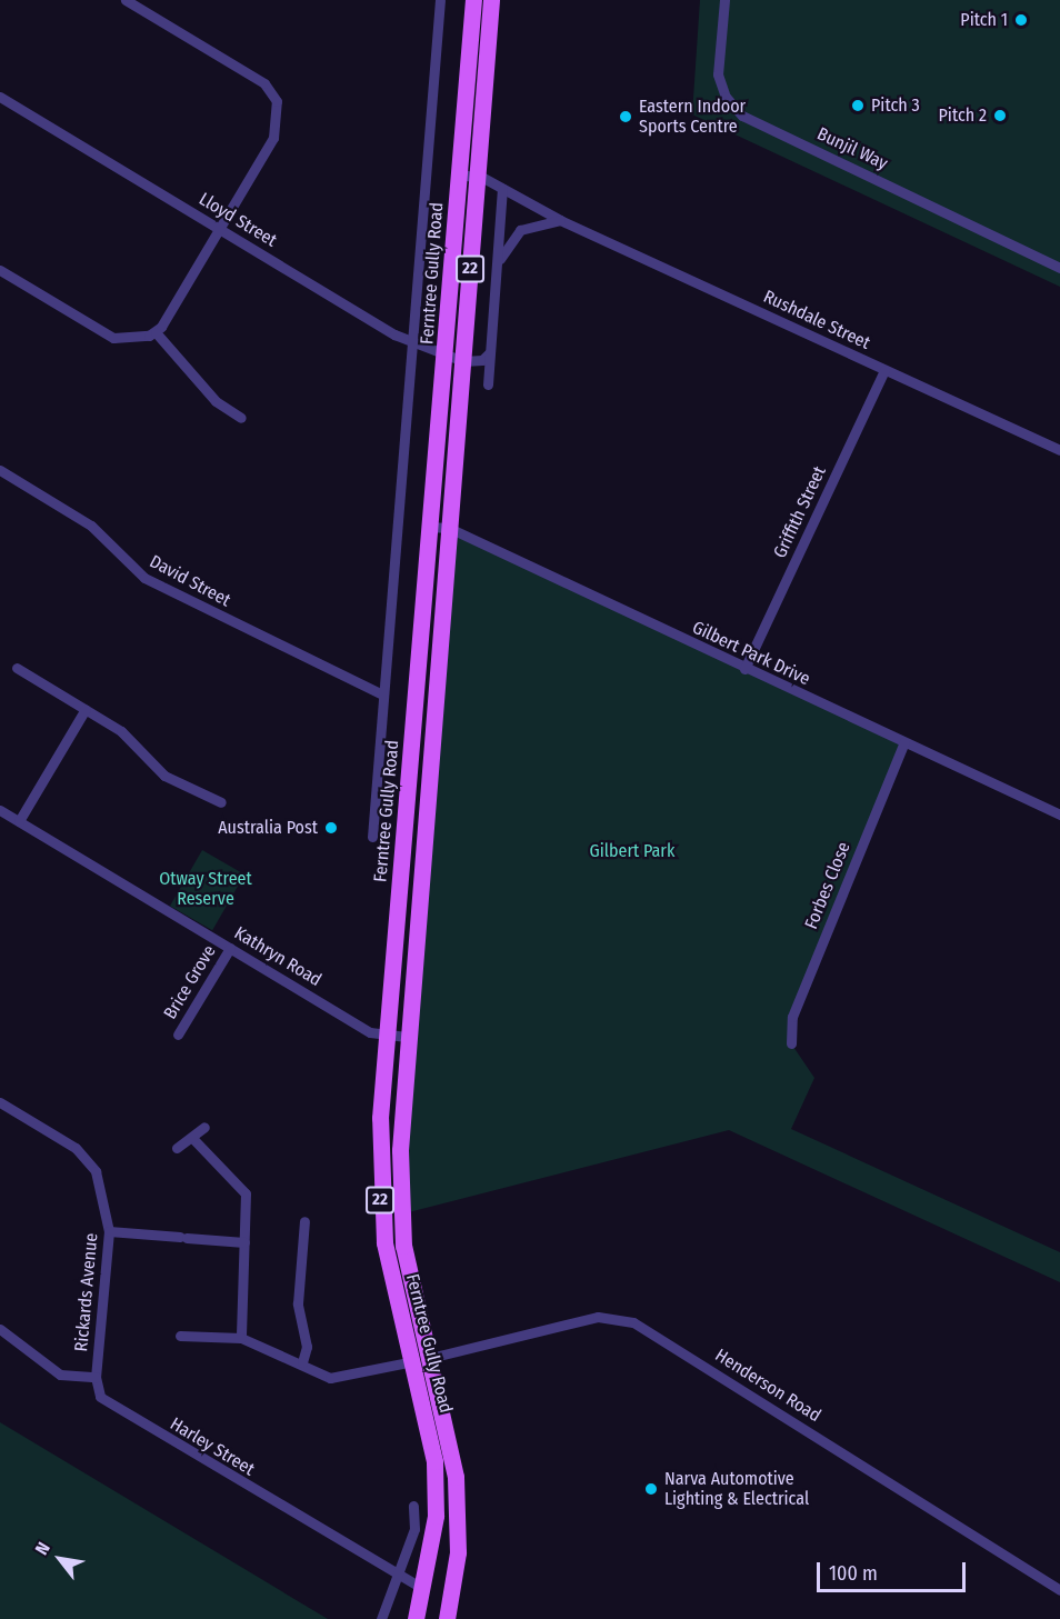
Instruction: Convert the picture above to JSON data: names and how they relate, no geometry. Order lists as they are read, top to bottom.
{
  "streets": {
    "main road": ["22", "Ferntree Gully Road"],
    "street": [
      "Bunjil Way",
      "Lloyd Street",
      "Rushdale Street",
      "Griffith Street",
      "David Street",
      "Gilbert Park Drive",
      "Forbes Close",
      "Kathryn Road",
      "Brice Grove",
      "Rickards Avenue",
      "Henderson Road",
      "Harley Street"
    ]
  },
  "crossings": [
    ["Lloyd Street", "Ferntree Gully Road"],
    ["Ferntree Gully Road", "Rushdale Street"],
    ["Ferntree Gully Road", "David Street"],
    ["Ferntree Gully Road", "Gilbert Park Drive"],
    ["Ferntree Gully Road", "Kathryn Road"],
    ["Ferntree Gully Road", "Henderson Road"],
    ["Ferntree Gully Road", "Harley Street"],
    ["Rushdale Street", "Griffith Street"],
    ["Griffith Street", "Gilbert Park Drive"],
    ["Gilbert Park Drive", "Forbes Close"],
    ["Kathryn Road", "Brice Grove"],
    ["Rickards Avenue", "Harley Street"]
  ],
  "parks": ["Gilbert Park", "Otway Street Reserve"],
  "places": [
    "Pitch 1",
    "Pitch 3",
    "Pitch 2",
    "Eastern Indoor Sports Centre",
    "Australia Post",
    "Narva Automotive Lighting & Electrical"
  ],
  "scale_bar": "100 m",
  "north": "top left"
}
